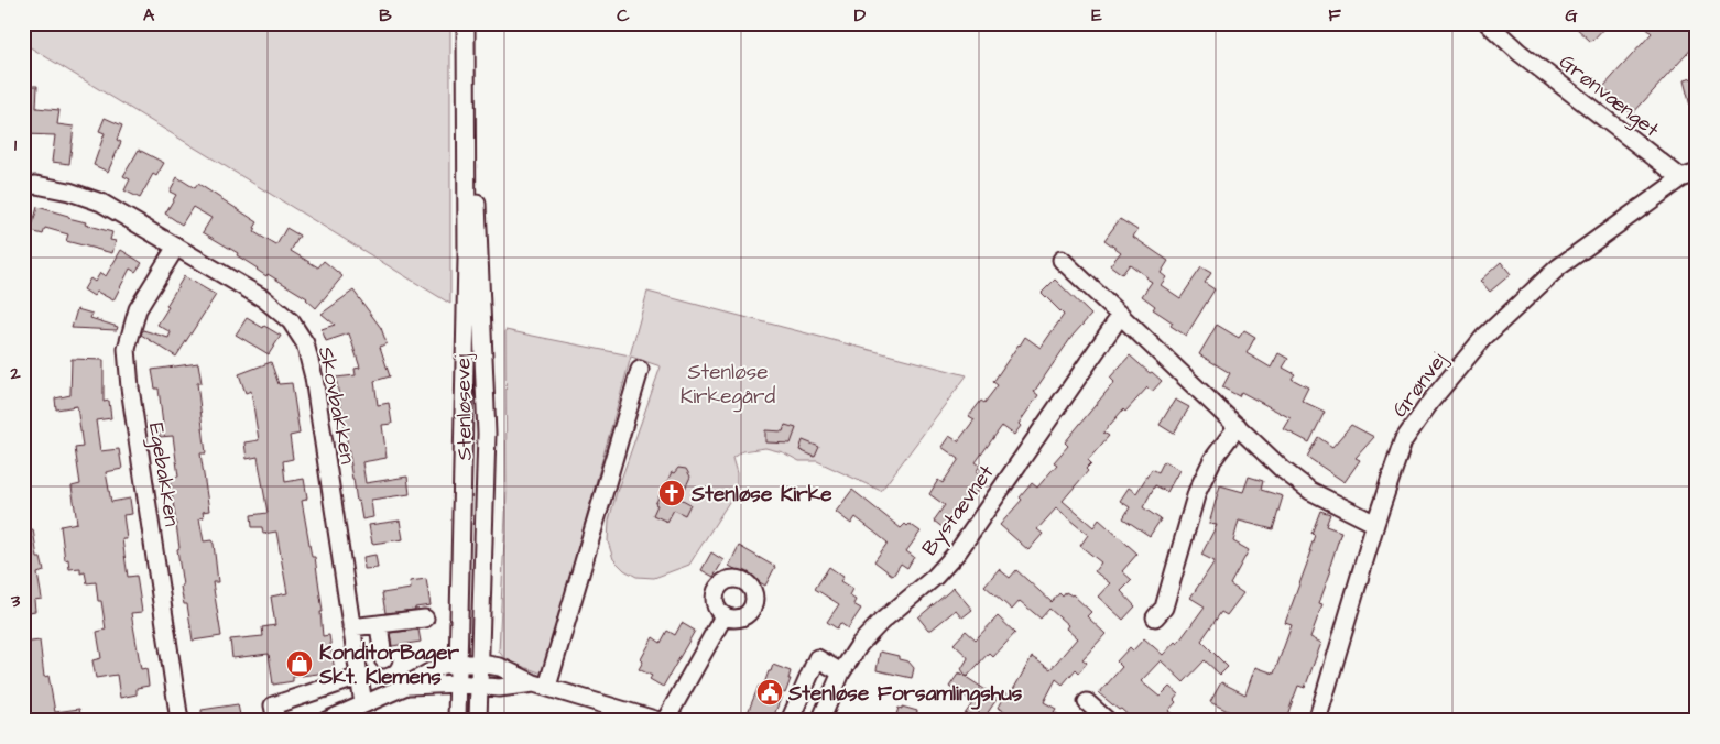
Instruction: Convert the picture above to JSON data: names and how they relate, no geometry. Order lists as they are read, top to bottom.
{
  "streets": {
    "street": [
      "Grønvænget",
      "Grønvej",
      "Skovbakken",
      "Stenløsevej",
      "Egebakken",
      "Bystævnet"
    ]
  },
  "crossings": [
    ["Grønvænget", "Grønvej"],
    ["Skovbakken", "Egebakken"]
  ],
  "parks": ["Stenløse Kirkegård"],
  "places": {
    "church": ["Stenløse Kirke"],
    "shop": ["KonditorBager Skt. Klemens"],
    "public building": ["Stenløse Forsamlingshus"]
  },
  "grid": {
    "columns": [
      "A",
      "B",
      "C",
      "D",
      "E",
      "F",
      "G"
    ],
    "rows": ["1", "2", "3"]
  }
}
